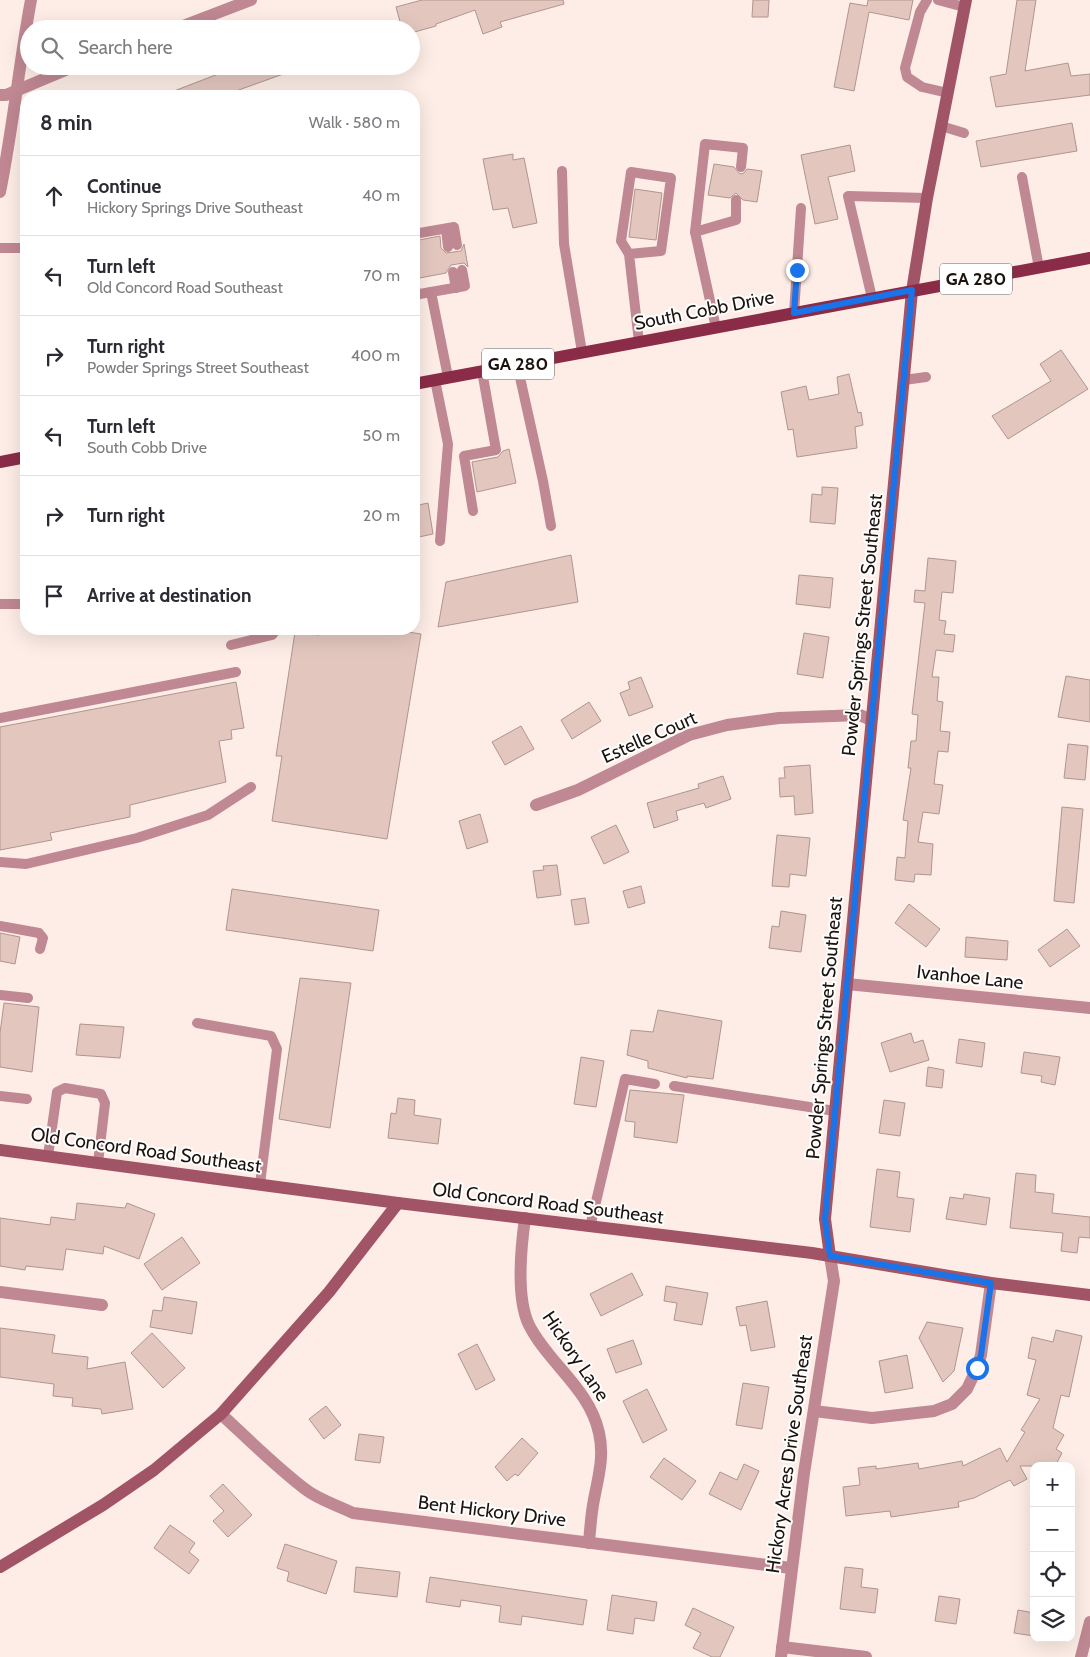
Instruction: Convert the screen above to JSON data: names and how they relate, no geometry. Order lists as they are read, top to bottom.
{
  "streets": {
    "main road": ["GA 280", "South Cobb Drive"],
    "street": [
      "Powder Springs Street Southeast",
      "Estelle Court",
      "Ivanhoe Lane",
      "Old Concord Road Southeast",
      "Hickory Lane",
      "Hickory Acres Drive Southeast",
      "Bent Hickory Drive"
    ]
  },
  "crossings": [
    ["South Cobb Drive", "Powder Springs Street Southeast"],
    ["Powder Springs Street Southeast", "Estelle Court"],
    ["Powder Springs Street Southeast", "Ivanhoe Lane"],
    ["Powder Springs Street Southeast", "Old Concord Road Southeast"],
    ["Powder Springs Street Southeast", "Hickory Acres Drive Southeast"],
    ["Old Concord Road Southeast", "Hickory Lane"],
    ["Old Concord Road Southeast", "Hickory Acres Drive Southeast"],
    ["Hickory Lane", "Bent Hickory Drive"],
    ["Hickory Acres Drive Southeast", "Bent Hickory Drive"]
  ],
  "page": {
    "search": "Search here",
    "heading": ["8 min", "Walk · 580 m"],
    "list": [
      ["Continue", "Hickory Springs Drive Southeast", "40 m"],
      ["Turn left", "Old Concord Road Southeast", "70 m"],
      ["Turn right", "Powder Springs Street Southeast", "400 m"],
      ["Turn left", "South Cobb Drive", "50 m"],
      ["Turn right", "20 m"],
      "Arrive at destination"
    ],
    "map_buttons": ["+", "−"]
  }
}
